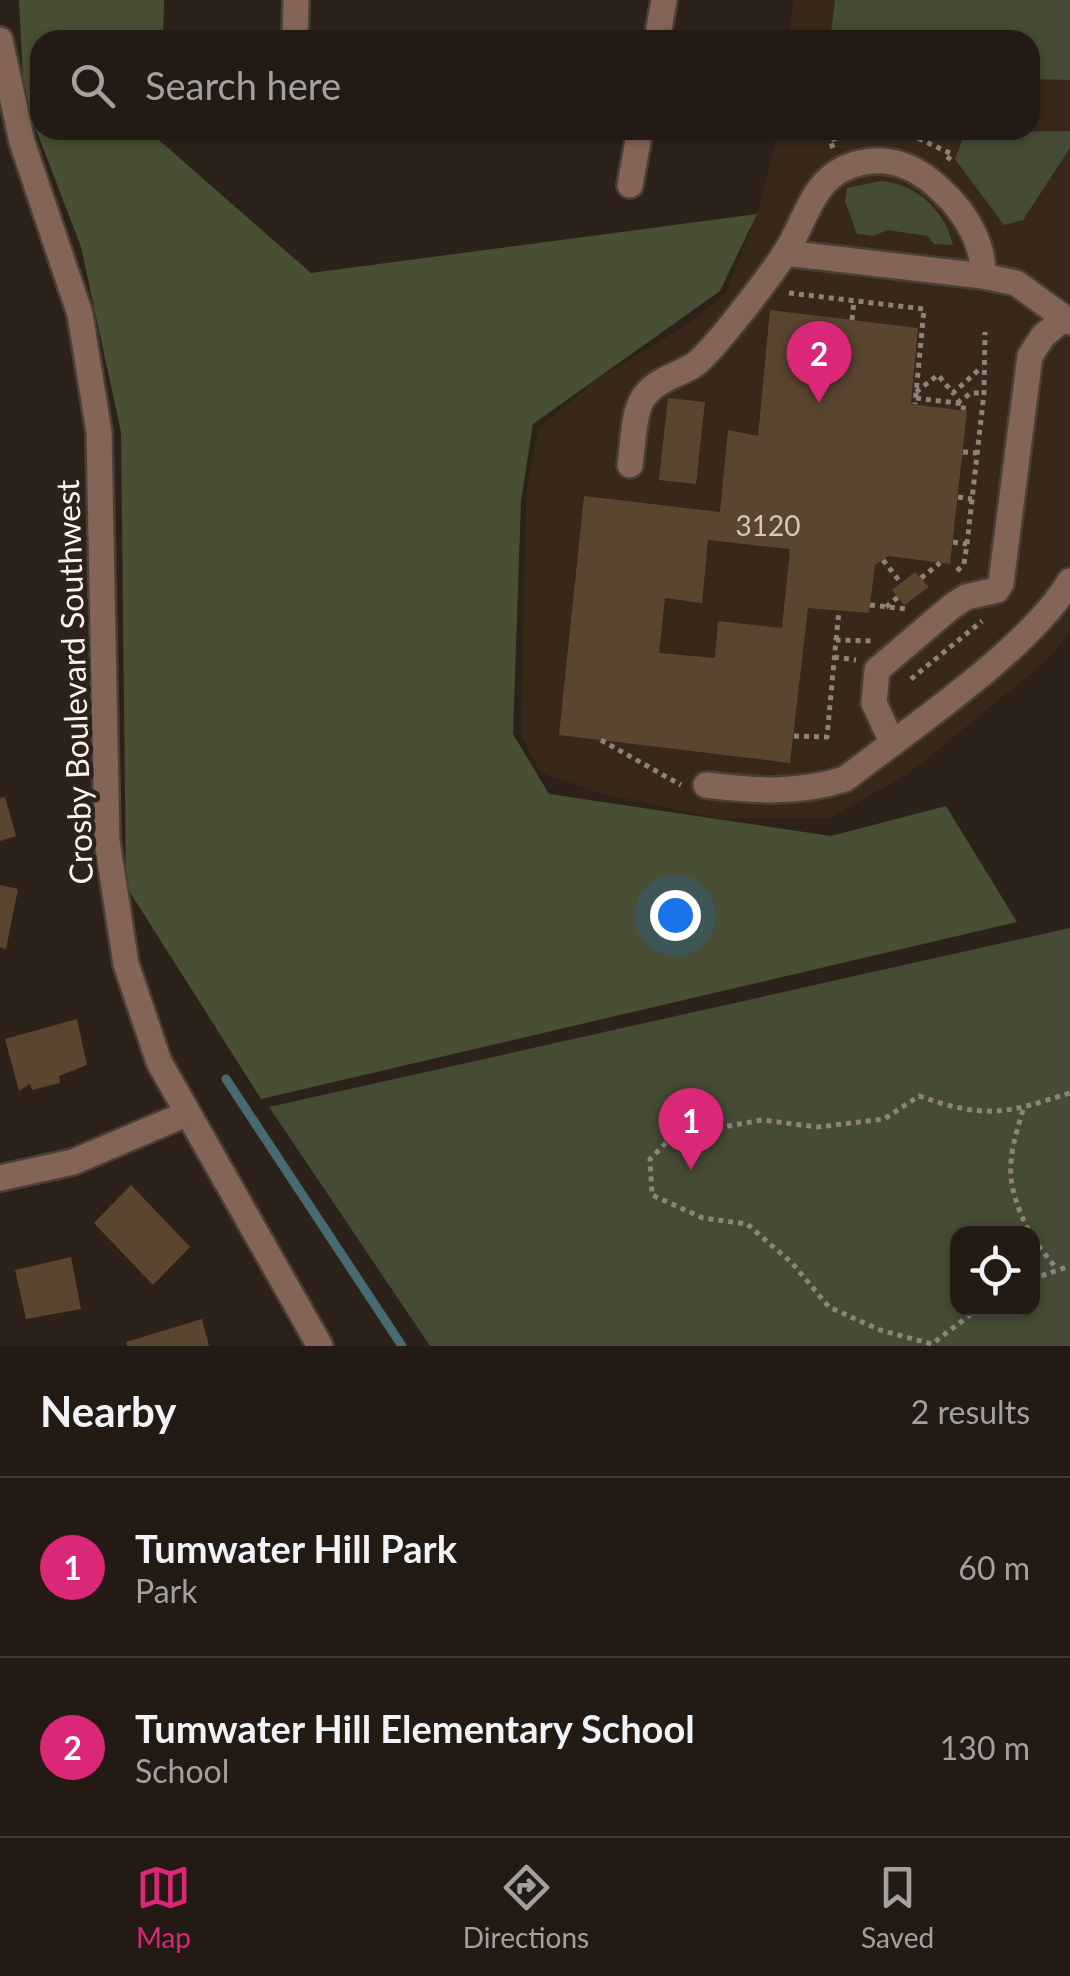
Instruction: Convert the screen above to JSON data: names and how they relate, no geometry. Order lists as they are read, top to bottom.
{
  "streets": {
    "street": ["Crosby Boulevard Southwest"]
  },
  "house_numbers": ["3120"],
  "page": {
    "search": "Search here",
    "pins": ["2", "1"],
    "heading": ["Nearby", "2 results"],
    "list": [
      {
        "mark": "1",
        "name": "Tumwater Hill Park",
        "note": "Park",
        "value": "60 m"
      },
      {
        "mark": "2",
        "name": "Tumwater Hill Elementary School",
        "note": "School",
        "value": "130 m"
      }
    ],
    "nav": ["Map", "Directions", "Saved"]
  }
}
